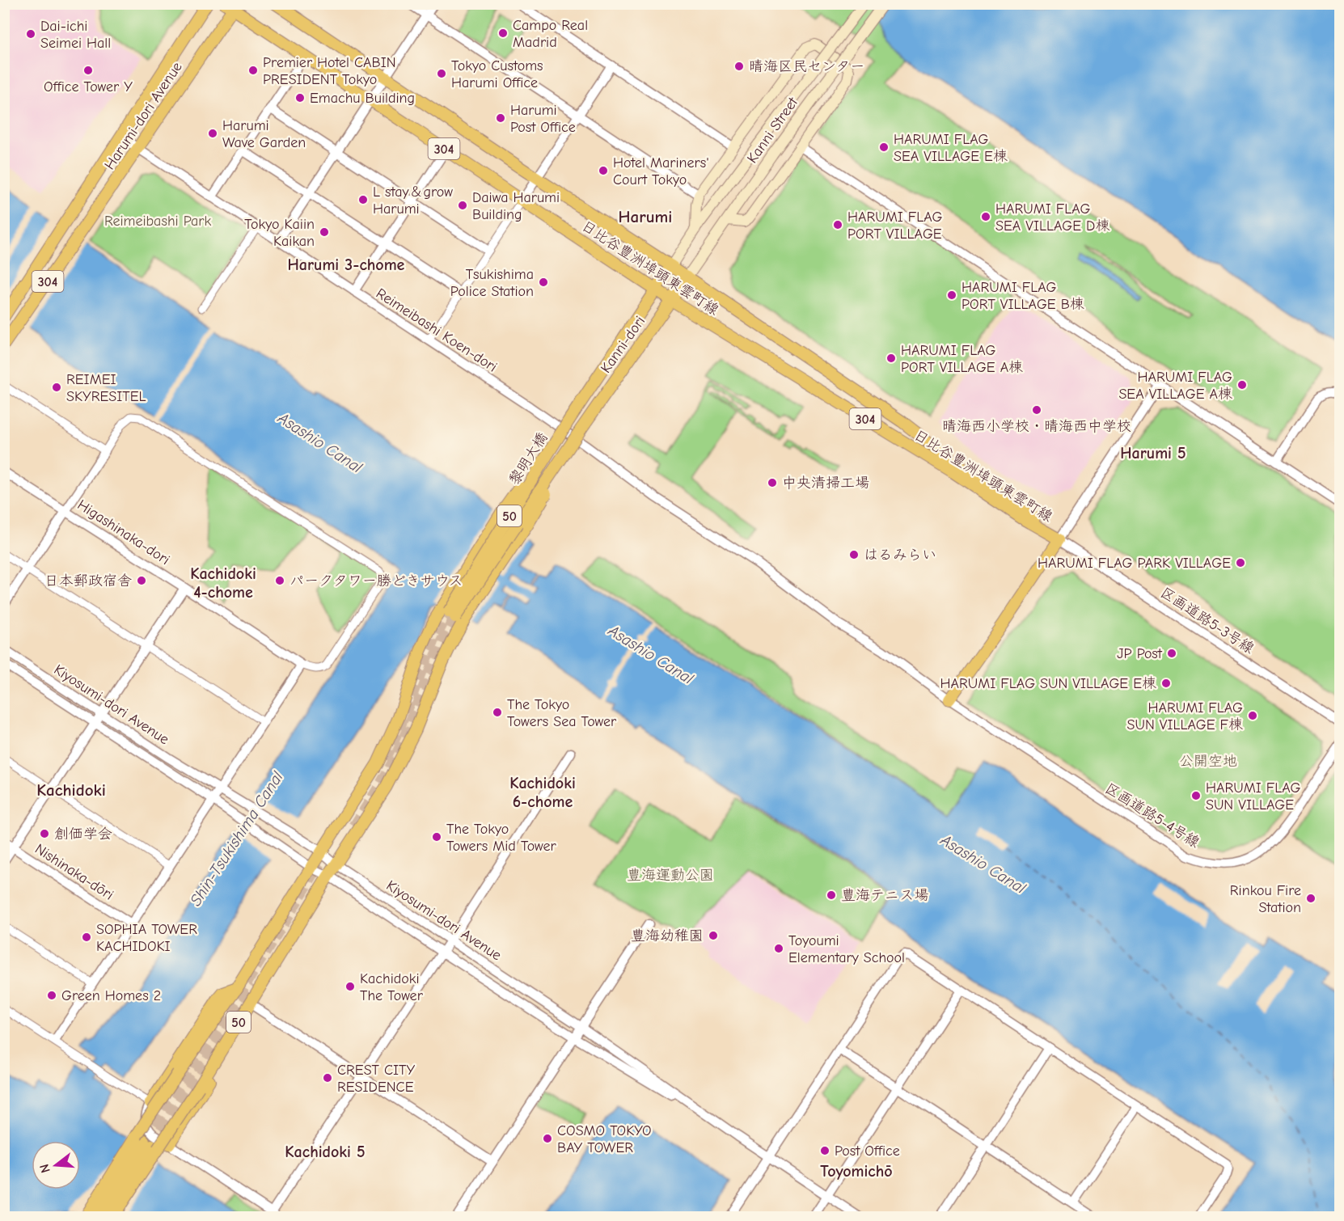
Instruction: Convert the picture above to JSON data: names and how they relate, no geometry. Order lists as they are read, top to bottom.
{
  "streets": {
    "main road": [
      "Harumi-dori Avenue",
      "Kanni Street",
      "304",
      "日比谷豊洲埠頭東雲町線",
      "Kanni-dori",
      "黎明大橋",
      "50"
    ],
    "street": [
      "Reimeibashi Koen-dori",
      "Higashinaka-dori",
      "区画道路5-3号線",
      "Kiyosumi-dori Avenue",
      "区画道路5-4号線",
      "Nishinaka-dōri"
    ]
  },
  "crossings": [
    ["Harumi-dori Avenue", "日比谷豊洲埠頭東雲町線"],
    ["Harumi-dori Avenue", "Reimeibashi Koen-dori"],
    ["Kanni Street", "日比谷豊洲埠頭東雲町線"],
    ["Kanni Street", "Kanni-dori"],
    ["日比谷豊洲埠頭東雲町線", "Reimeibashi Koen-dori"],
    ["日比谷豊洲埠頭東雲町線", "Kanni-dori"],
    ["日比谷豊洲埠頭東雲町線", "区画道路5-3号線"],
    ["日比谷豊洲埠頭東雲町線", "区画道路5-4号線"],
    ["Reimeibashi Koen-dori", "区画道路5-4号線"],
    ["Kanni-dori", "黎明大橋"],
    ["Kanni-dori", "50"],
    ["黎明大橋", "50"],
    ["50", "Kiyosumi-dori Avenue"]
  ],
  "districts": [
    "Harumi",
    "Harumi 3-chome",
    "Harumi 5",
    "Kachidoki 4-chome",
    "Kachidoki 6-chome",
    "Kachidoki",
    "Kachidoki 5",
    "Toyomichō"
  ],
  "water": ["Asashio Canal", "Shin-Tsukishima Canal"],
  "parks": ["Reimeibashi Park", "公開空地", "豊海運動公園"],
  "places": [
    "Campo Real Madrid",
    "Dai-ichi Seimei Hall",
    "晴海区民センター",
    "Office Tower Y",
    "Premier Hotel CABIN PRESIDENT Tokyo",
    "Tokyo Customs Harumi Office",
    "Emachu Building",
    "Harumi Post Office",
    "Harumi Wave Garden",
    "HARUMI FLAG SEA VILLAGE E棟",
    "Hotel Mariners' Court Tokyo",
    "L stay＆grow Harumi",
    "Daiwa Harumi Building",
    "HARUMI FLAG SEA VILLAGE D棟",
    "HARUMI FLAG PORT VILLAGE",
    "Tokyo Kaiin Kaikan",
    "Tsukishima Police Station",
    "HARUMI FLAG PORT VILLAGE B棟",
    "HARUMI FLAG PORT VILLAGE A棟",
    "HARUMI FLAG SEA VILLAGE A棟",
    "REIMEI SKYRESITEL",
    "晴海西小学校・晴海西中学校",
    "中央清掃工場",
    "はるみらい",
    "HARUMI FLAG PARK VILLAGE",
    "日本郵政宿舎",
    "パークタワー勝どきサウス",
    "JP Post",
    "HARUMI FLAG SUN VILLAGE E棟",
    "The Tokyo Towers Sea Tower",
    "HARUMI FLAG SUN VILLAGE F棟",
    "HARUMI FLAG SUN VILLAGE",
    "創価学会",
    "The Tokyo Towers Mid Tower",
    "豊海テニス場",
    "Rinkou Fire Station",
    "豊海幼稚園",
    "SOPHIA TOWER KACHIDOKI",
    "Toyoumi Elementary School",
    "Kachidoki The Tower",
    "Green Homes 2",
    "CREST CITY RESIDENCE",
    "COSMO TOKYO BAY TOWER",
    "Post Office"
  ],
  "north": "left"
}
